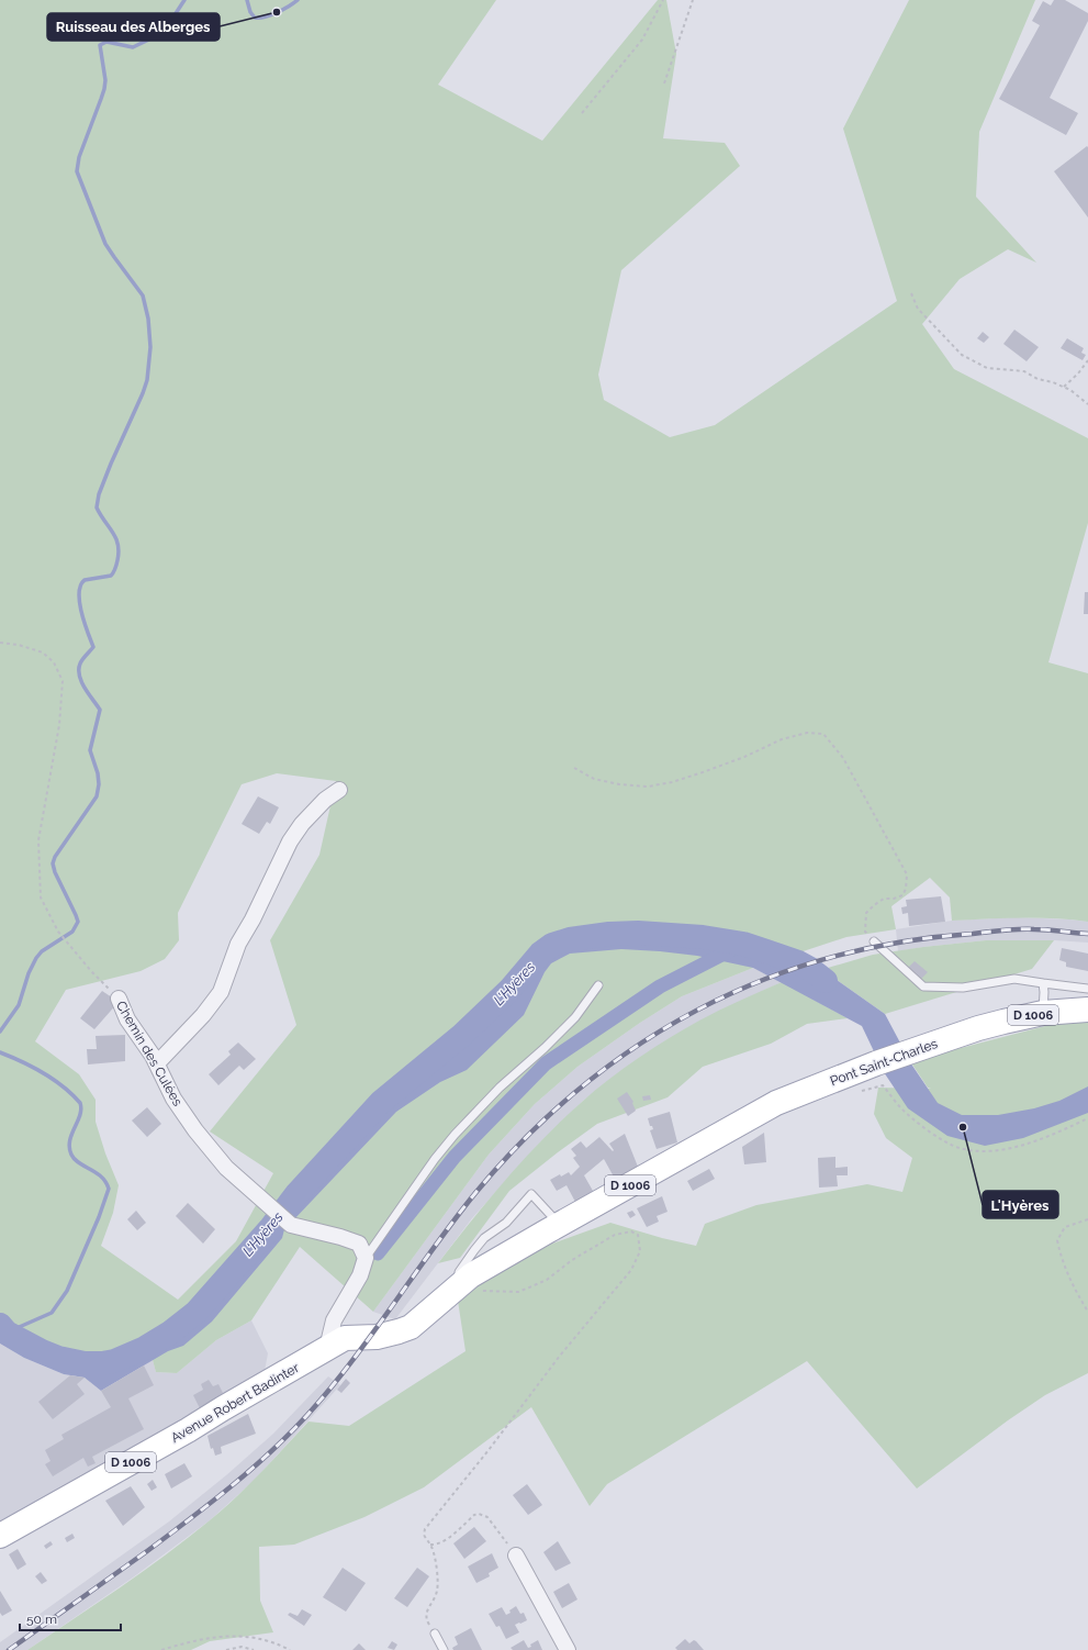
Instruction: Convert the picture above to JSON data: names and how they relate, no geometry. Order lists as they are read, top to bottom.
{
  "streets": {
    "main road": ["D 1006", "Pont Saint-Charles", "Avenue Robert Badinter"],
    "street": ["Chemin des Culées"]
  },
  "crossings": [
    ["D 1006", "Pont Saint-Charles"],
    ["D 1006", "Avenue Robert Badinter"]
  ],
  "water": ["L'Hyères"],
  "places": ["Ruisseau des Alberges", "L'Hyères"],
  "scale_bar": "50 m"
}
